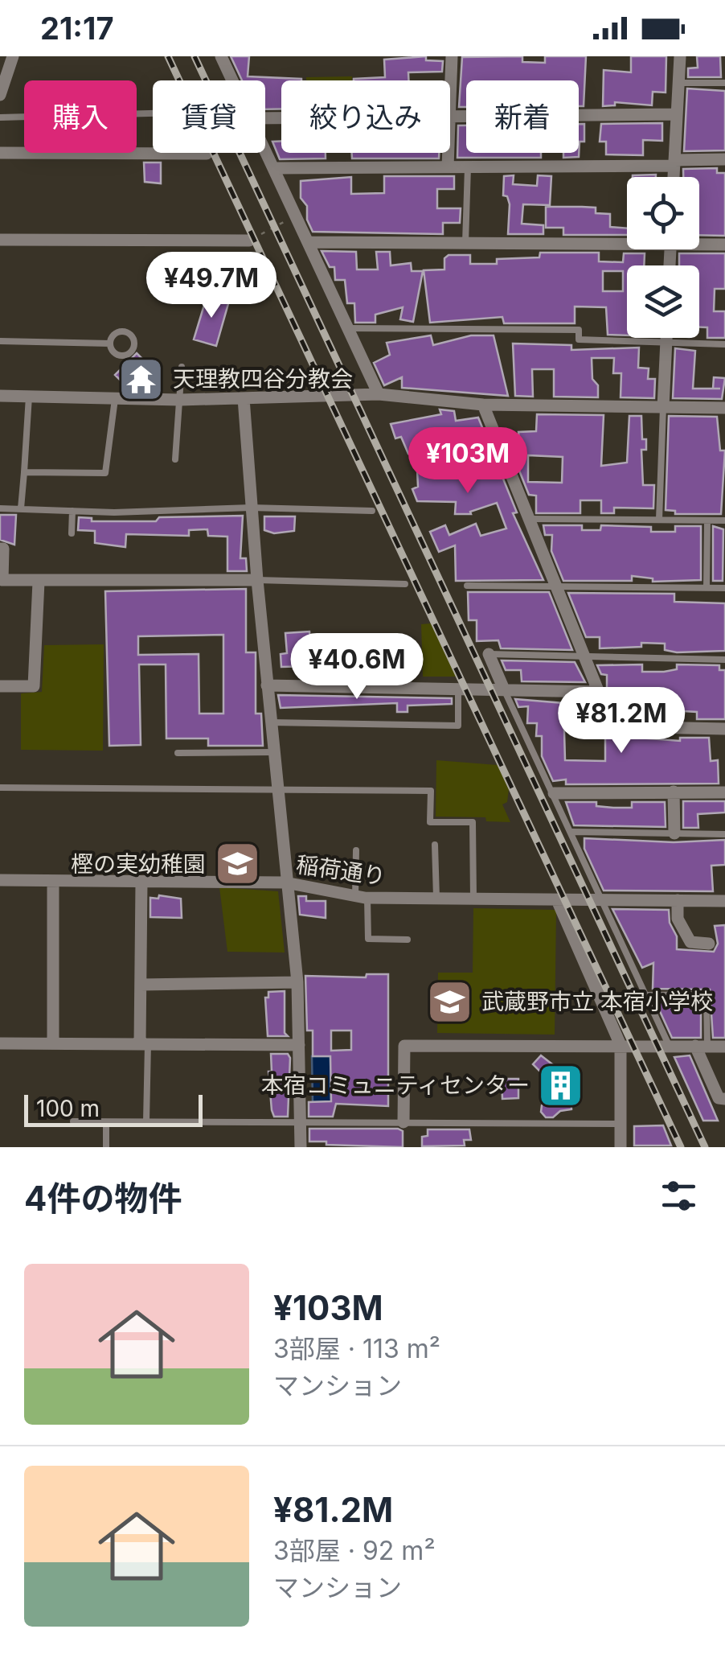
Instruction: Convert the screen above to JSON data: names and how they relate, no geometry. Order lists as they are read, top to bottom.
{
  "streets": {
    "street": ["稲荷通り"]
  },
  "places": {
    "temple": ["天理教四谷分教会"],
    "school or university": ["樫の実幼稚園", "武蔵野市立 本宿小学校"],
    "building": ["本宿コミュニティセンター"]
  },
  "scale_bar": "100 m",
  "page": {
    "status": "21:17",
    "chip": [
      "購入",
      "賃貸",
      "絞り込み",
      "新着"
    ],
    "price": [
      "¥49.7M",
      "¥103M",
      "¥40.6M",
      "¥81.2M"
    ],
    "scale": "100 m",
    "heading": "4件の物件",
    "list": [
      {
        "name": "¥103M",
        "note": "3部屋 · 113 m² · マンション"
      },
      {
        "name": "¥81.2M",
        "note": "3部屋 · 92 m² · マンション"
      }
    ]
  }
}
